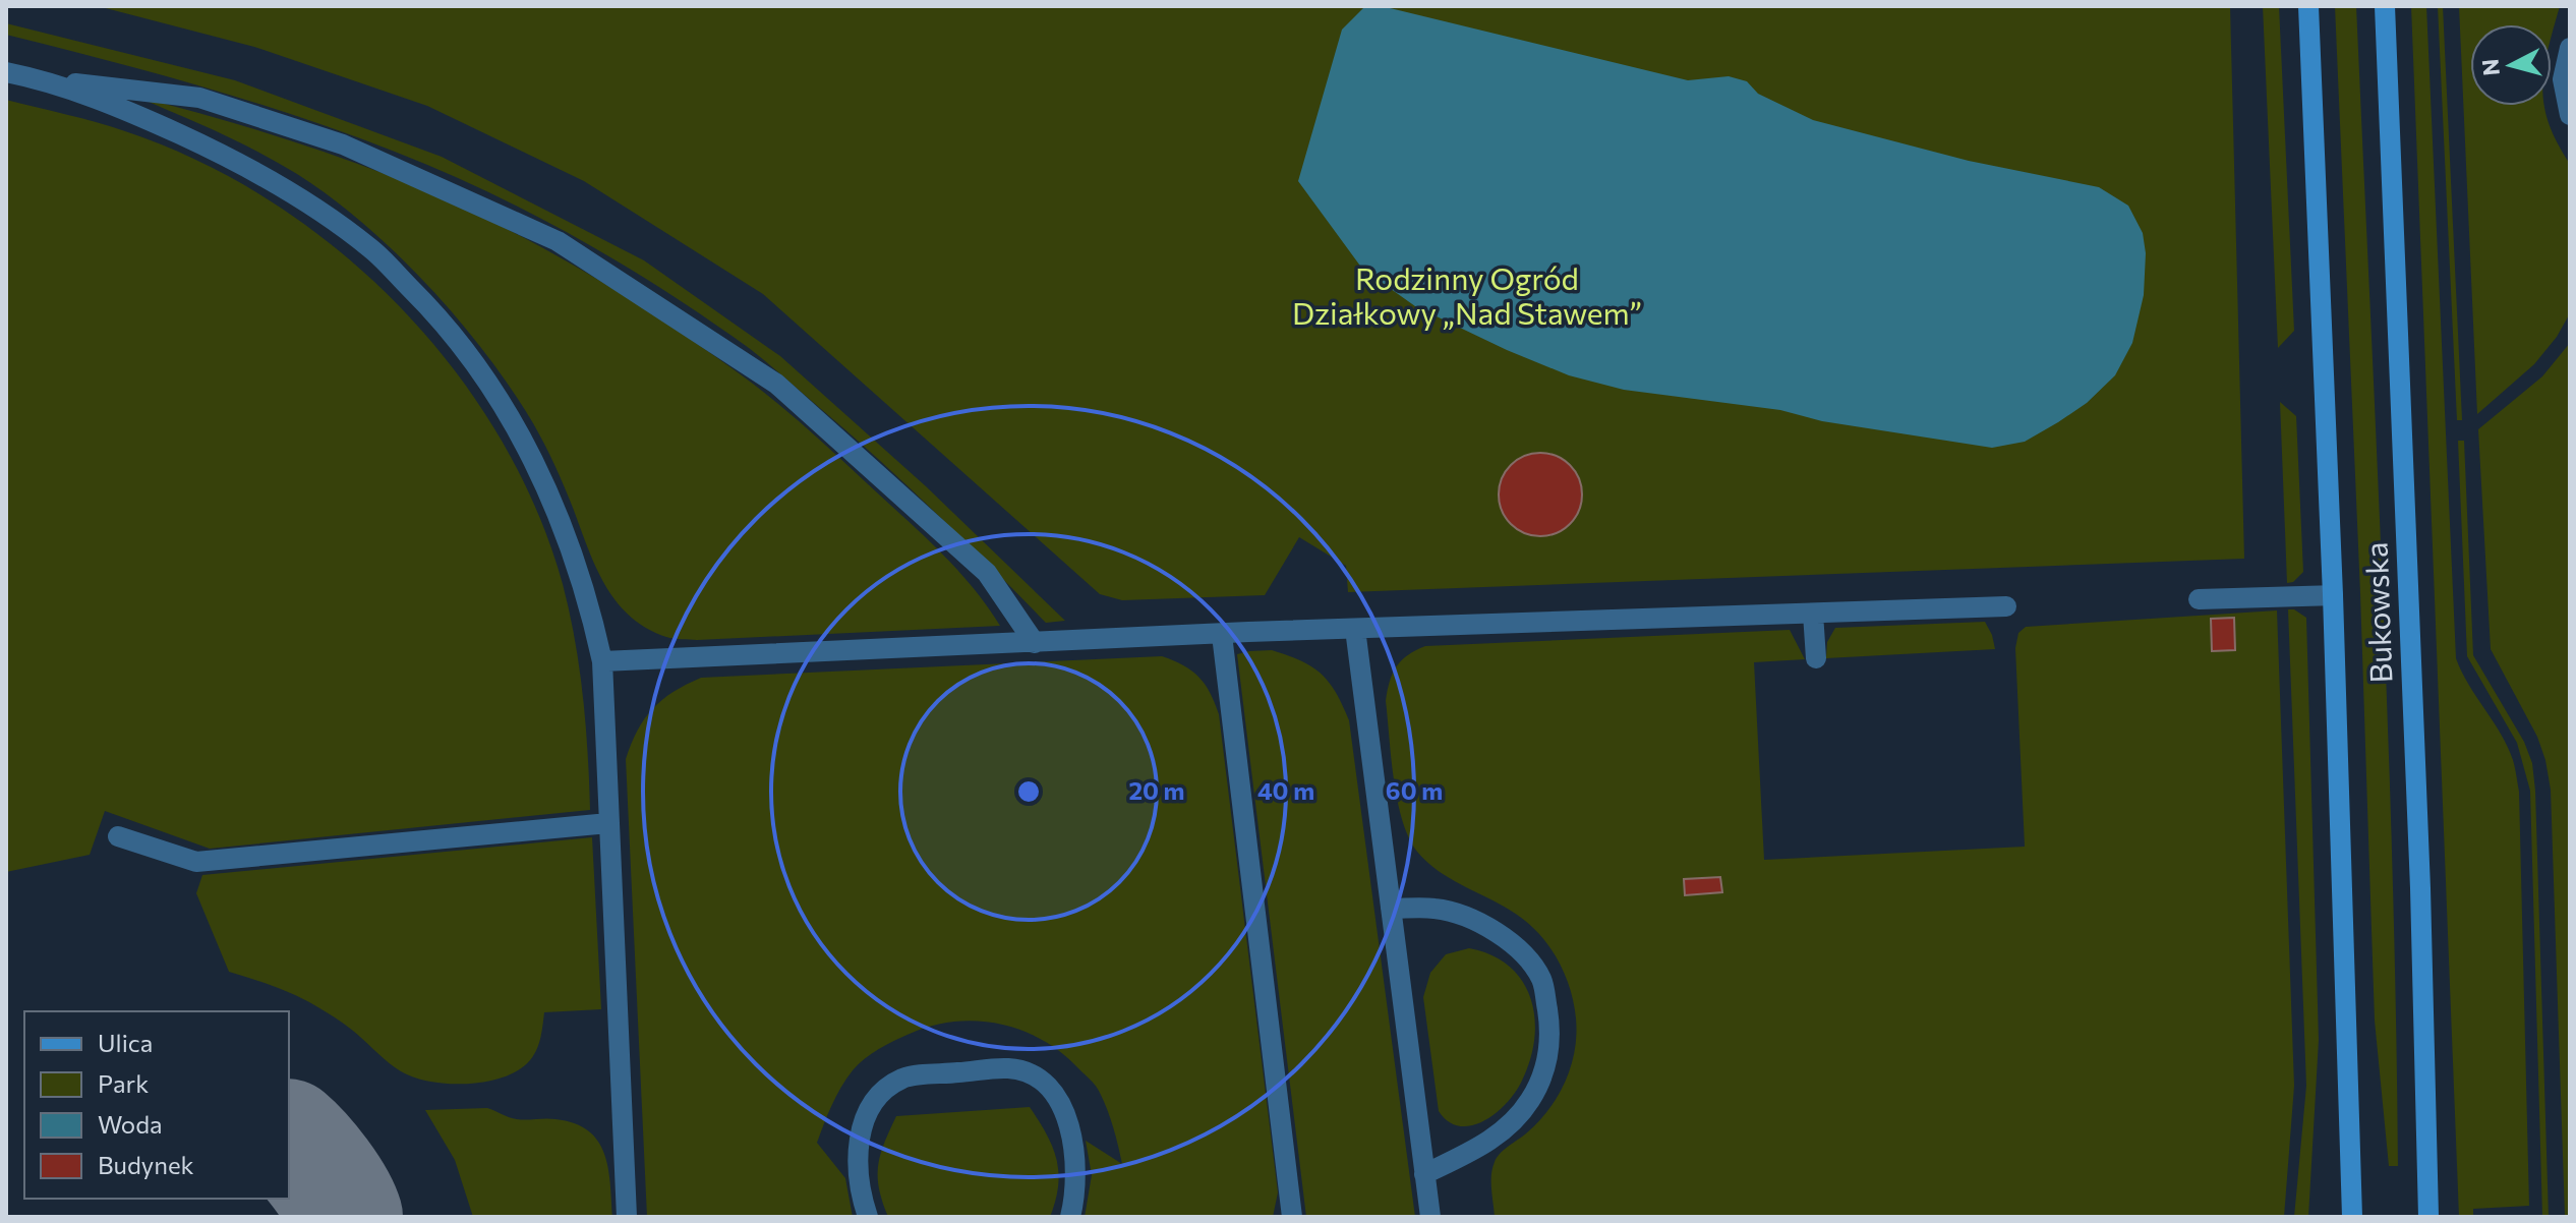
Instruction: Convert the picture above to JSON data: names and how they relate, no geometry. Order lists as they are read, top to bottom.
{
  "streets": {
    "main road": ["Bukowska"]
  },
  "parks": ["Rodzinny Ogród Działkowy „Nad Stawem”"],
  "legend": [
    "Ulica",
    "Park",
    "Woda",
    "Budynek"
  ],
  "north": "left",
  "rings": ["20 m", "40 m", "60 m"]
}
